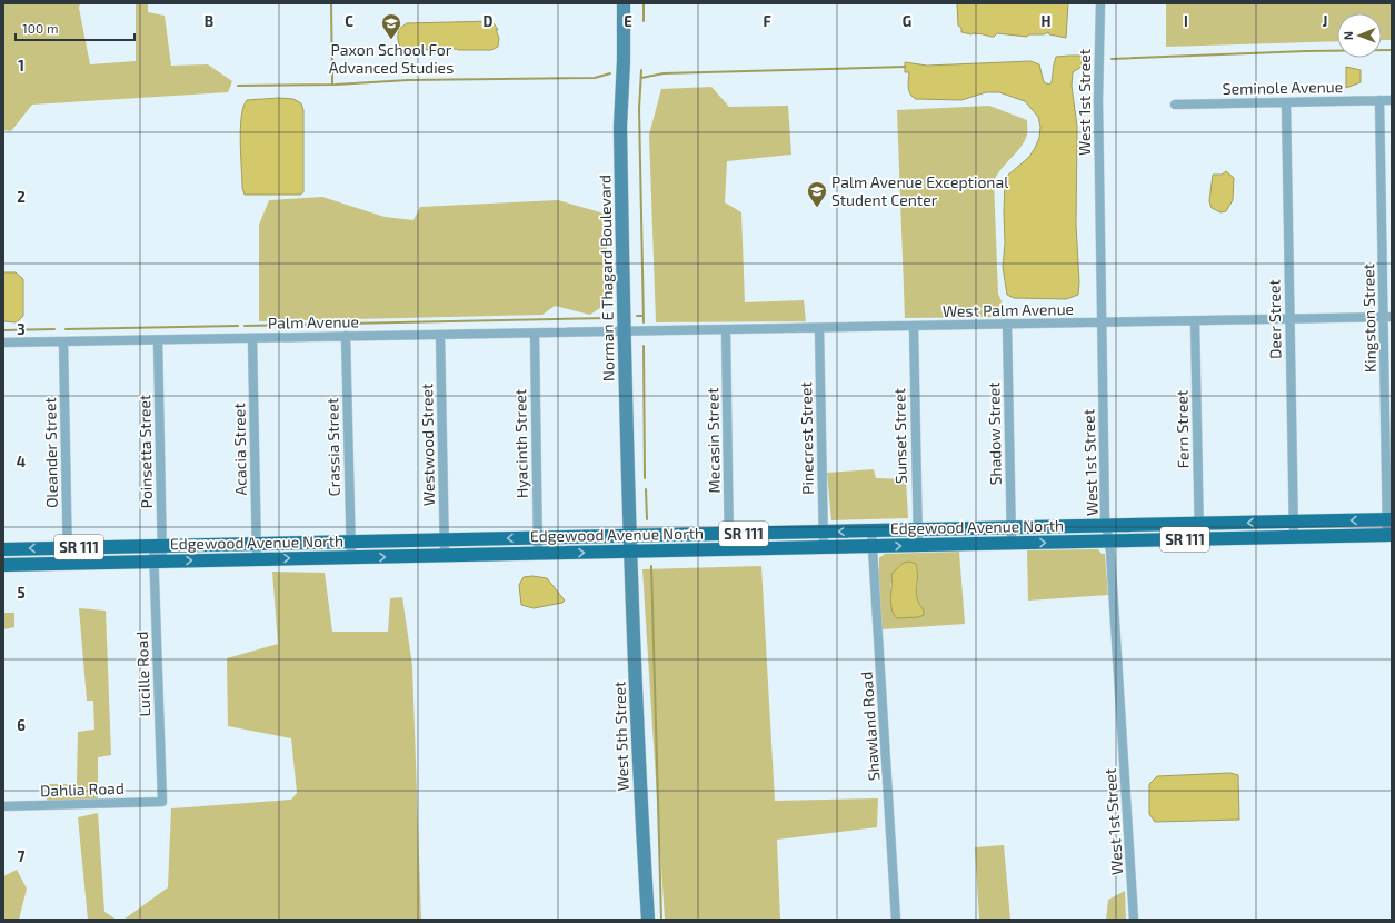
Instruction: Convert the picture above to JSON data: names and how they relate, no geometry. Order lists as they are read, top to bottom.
{
  "streets": {
    "main road": ["Edgewood Avenue North", "SR 111"],
    "street": [
      "Seminole Avenue",
      "West 1st Street",
      "Norman E Thagard Boulevard",
      "West Palm Avenue",
      "Kingston Street",
      "Deer Street",
      "Palm Avenue",
      "Fern Street",
      "Shadow Street",
      "Sunset Street",
      "Pinecrest Street",
      "Mecasin Street",
      "Hyacinth Street",
      "Westwood Street",
      "Crassia Street",
      "Acacia Street",
      "Poinsetta Street",
      "Oleander Street",
      "Lucille Road",
      "Shawland Road",
      "West 5th Street",
      "Dahlia Road"
    ]
  },
  "crossings": [
    ["Seminole Avenue", "Kingston Street"],
    ["Seminole Avenue", "Deer Street"],
    ["West 1st Street", "West Palm Avenue"],
    ["West 1st Street", "Edgewood Avenue North"],
    ["Norman E Thagard Boulevard", "West Palm Avenue"],
    ["Norman E Thagard Boulevard", "Palm Avenue"],
    ["Norman E Thagard Boulevard", "Edgewood Avenue North"],
    ["Norman E Thagard Boulevard", "West 5th Street"],
    ["West Palm Avenue", "Kingston Street"],
    ["West Palm Avenue", "Deer Street"],
    ["West Palm Avenue", "Palm Avenue"],
    ["West Palm Avenue", "Fern Street"],
    ["West Palm Avenue", "Shadow Street"],
    ["West Palm Avenue", "Sunset Street"],
    ["West Palm Avenue", "Pinecrest Street"],
    ["West Palm Avenue", "Mecasin Street"],
    ["Kingston Street", "Edgewood Avenue North"],
    ["Deer Street", "Edgewood Avenue North"],
    ["Palm Avenue", "Hyacinth Street"],
    ["Palm Avenue", "Westwood Street"],
    ["Palm Avenue", "Crassia Street"],
    ["Palm Avenue", "Acacia Street"],
    ["Palm Avenue", "Poinsetta Street"],
    ["Palm Avenue", "Oleander Street"],
    ["Fern Street", "Edgewood Avenue North"],
    ["Shadow Street", "Edgewood Avenue North"],
    ["Sunset Street", "Edgewood Avenue North"],
    ["Pinecrest Street", "Edgewood Avenue North"],
    ["Mecasin Street", "Edgewood Avenue North"],
    ["Hyacinth Street", "Edgewood Avenue North"],
    ["Westwood Street", "Edgewood Avenue North"],
    ["Crassia Street", "Edgewood Avenue North"],
    ["Acacia Street", "Edgewood Avenue North"],
    ["Poinsetta Street", "Edgewood Avenue North"],
    ["Poinsetta Street", "Lucille Road"],
    ["Oleander Street", "Edgewood Avenue North"],
    ["Edgewood Avenue North", "Lucille Road"],
    ["Edgewood Avenue North", "Shawland Road"],
    ["Edgewood Avenue North", "West 5th Street"],
    ["Lucille Road", "Dahlia Road"]
  ],
  "places": {
    "school or university": ["Paxon School For Advanced Studies", "Palm Avenue Exceptional Student Center"]
  },
  "scale_bar": "100 m",
  "north": "left",
  "grid": {
    "columns": [
      "B",
      "C",
      "D",
      "E",
      "F",
      "G",
      "H",
      "I",
      "J"
    ],
    "rows": [
      "1",
      "2",
      "3",
      "4",
      "5",
      "6",
      "7"
    ]
  }
}
